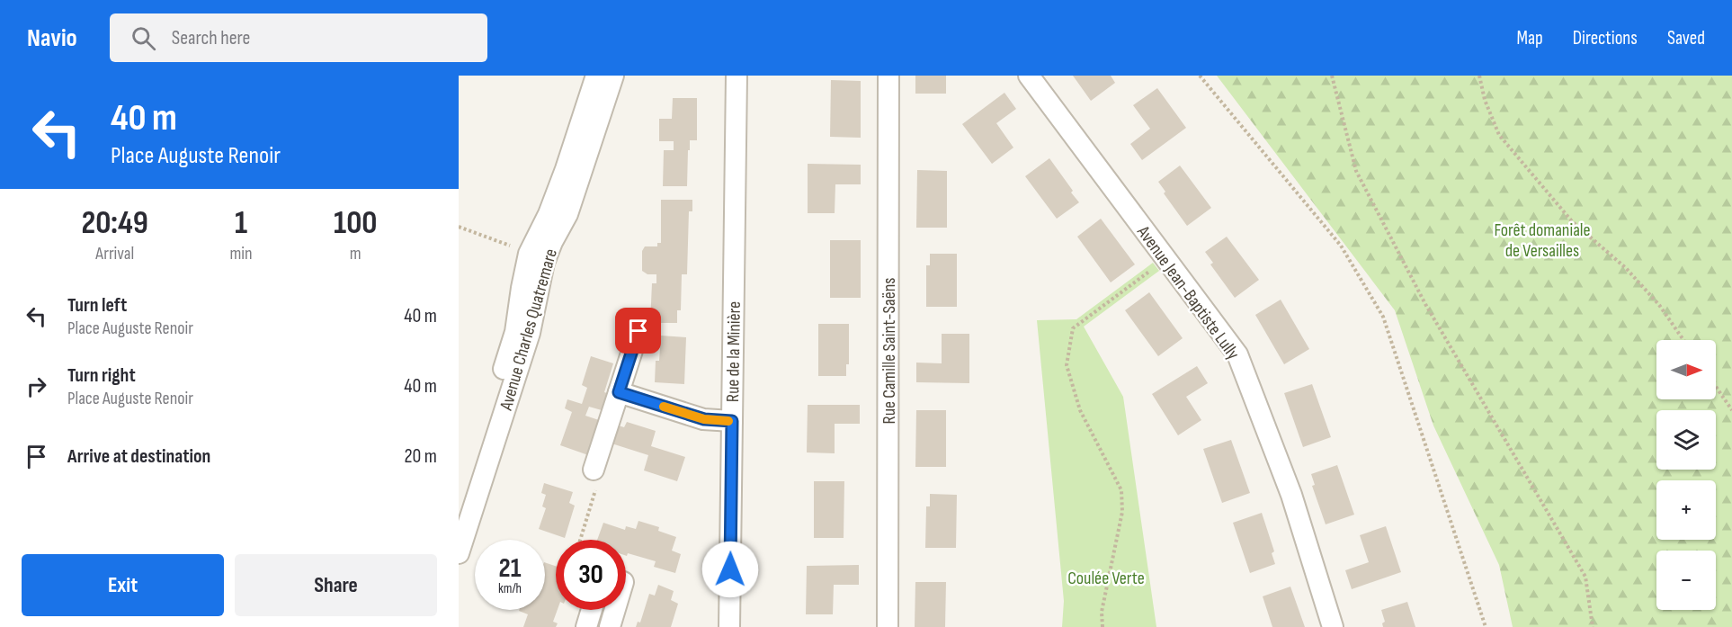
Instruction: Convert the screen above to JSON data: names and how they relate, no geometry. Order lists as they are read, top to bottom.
{
  "streets": {
    "street": [
      "Avenue Jean-Baptiste Lully",
      "Avenue Charles Quatremare",
      "Rue Camille Saint-Saëns",
      "Rue de la Minière"
    ]
  },
  "parks": ["Forêt domaniale de Versailles", "Coulée Verte"],
  "north": "right",
  "page": {
    "header": "Navio",
    "search": "Search here",
    "nav": ["Map", "Directions", "Saved"],
    "turn": ["40 m", "Place Auguste Renoir"],
    "eta": [
      "20:49",
      "Arrival",
      "1",
      "min",
      "100",
      "m"
    ],
    "list": [
      {
        "name": "Turn left",
        "note": "Place Auguste Renoir",
        "value": "40 m"
      },
      {
        "name": "Turn right",
        "note": "Place Auguste Renoir",
        "value": "40 m"
      },
      {
        "name": "Arrive at destination",
        "value": "20 m"
      }
    ],
    "map_buttons": ["+", "−"],
    "speed": "21 km/h",
    "limit": "30",
    "buttons": ["Exit", "Share"]
  }
}
